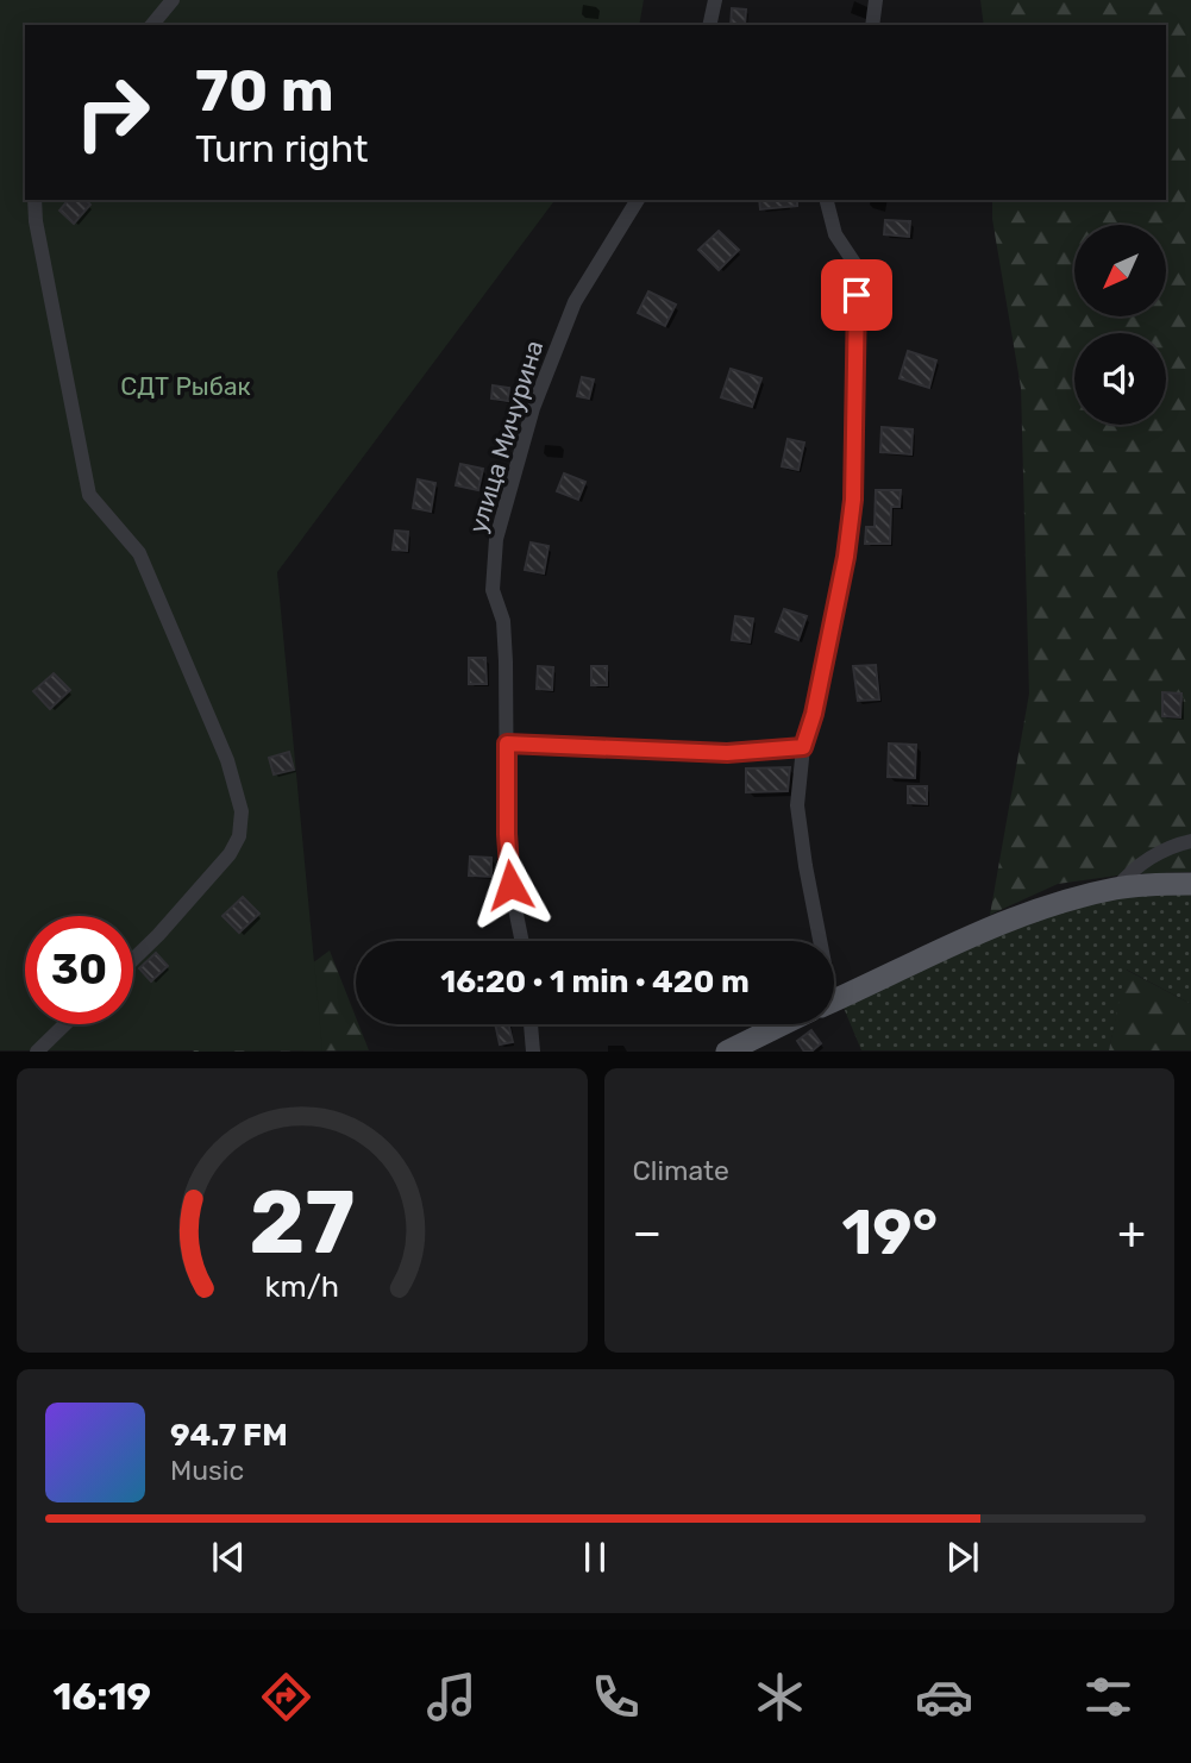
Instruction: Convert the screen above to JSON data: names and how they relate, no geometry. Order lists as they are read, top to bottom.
{
  "streets": {
    "street": ["улица Мичурина"]
  },
  "parks": ["СДТ Рыбак"],
  "north": "bottom left",
  "page": {
    "turn": ["70 m", "Turn right"],
    "limit": "30",
    "trip": "16:20 · 1 min · 420 m",
    "tile": "Climate",
    "heat": ["−", "19°", "+"],
    "song": ["94.7 FM", "Music"],
    "tabs": "16:19",
    "gauge": ["27", "km/h"]
  }
}
